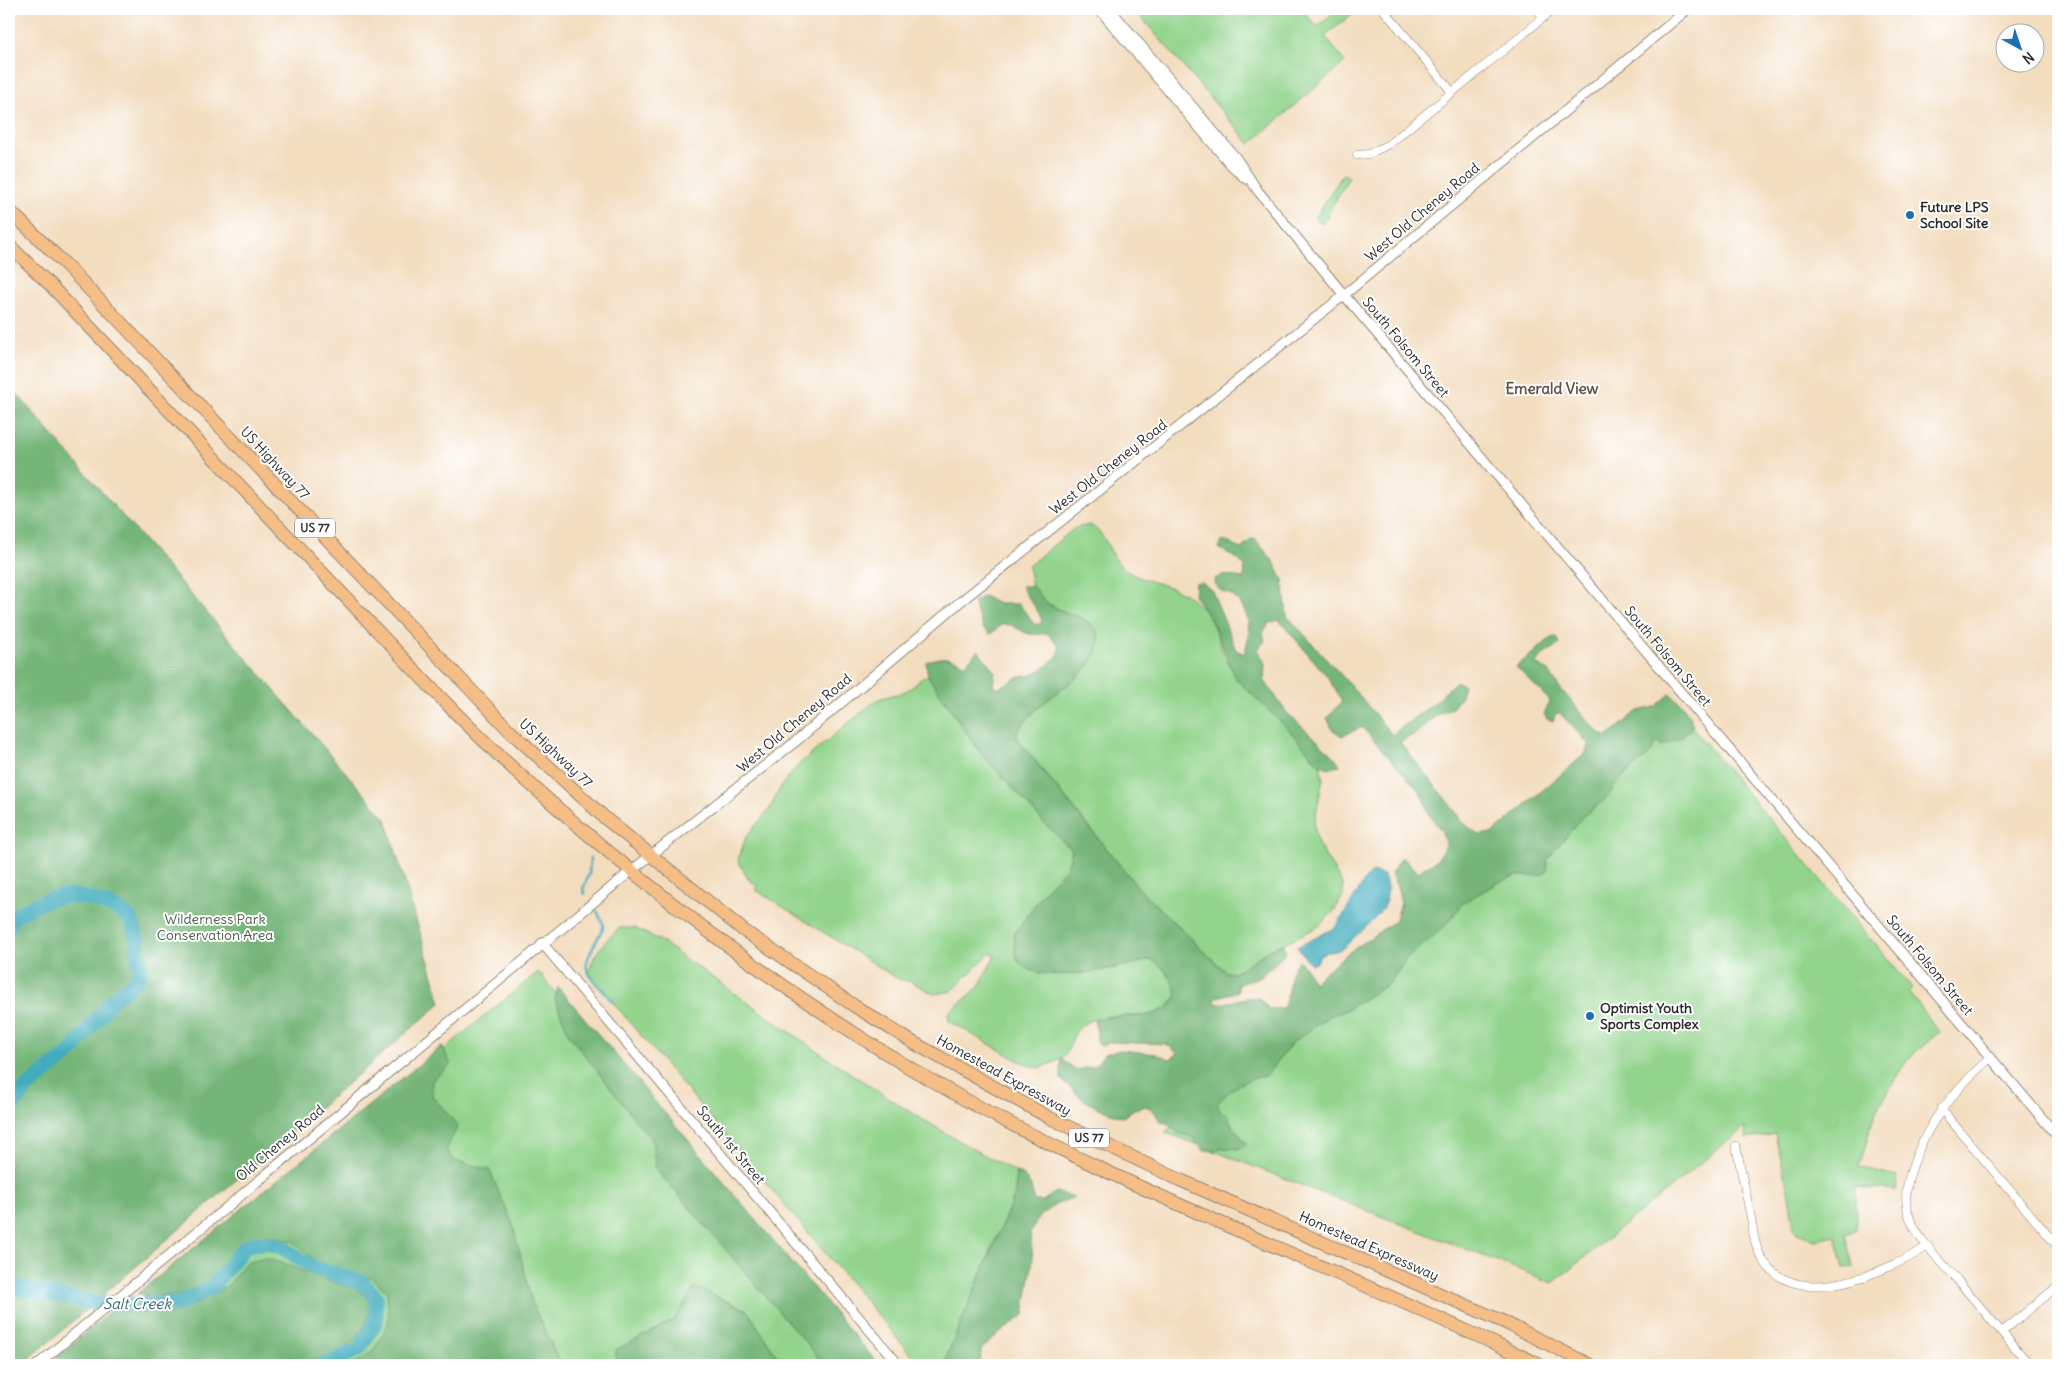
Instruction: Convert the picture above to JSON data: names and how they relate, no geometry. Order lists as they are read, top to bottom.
{
  "streets": {
    "highway": ["US Highway 77", "US 77", "Homestead Expressway"],
    "street": [
      "West Old Cheney Road",
      "South Folsom Street",
      "Old Cheney Road",
      "South 1st Street"
    ]
  },
  "crossings": [
    ["West Old Cheney Road", "South Folsom Street"],
    ["West Old Cheney Road", "US 77"],
    ["West Old Cheney Road", "Homestead Expressway"],
    ["West Old Cheney Road", "Old Cheney Road"],
    ["West Old Cheney Road", "South 1st Street"],
    ["US Highway 77", "Homestead Expressway"],
    ["Old Cheney Road", "South 1st Street"]
  ],
  "districts": ["Emerald View"],
  "water": ["Salt Creek"],
  "parks": ["Wilderness Park Conservation Area"],
  "places": ["Future LPS School Site", "Optimist Youth Sports Complex"],
  "north": "bottom right"
}
